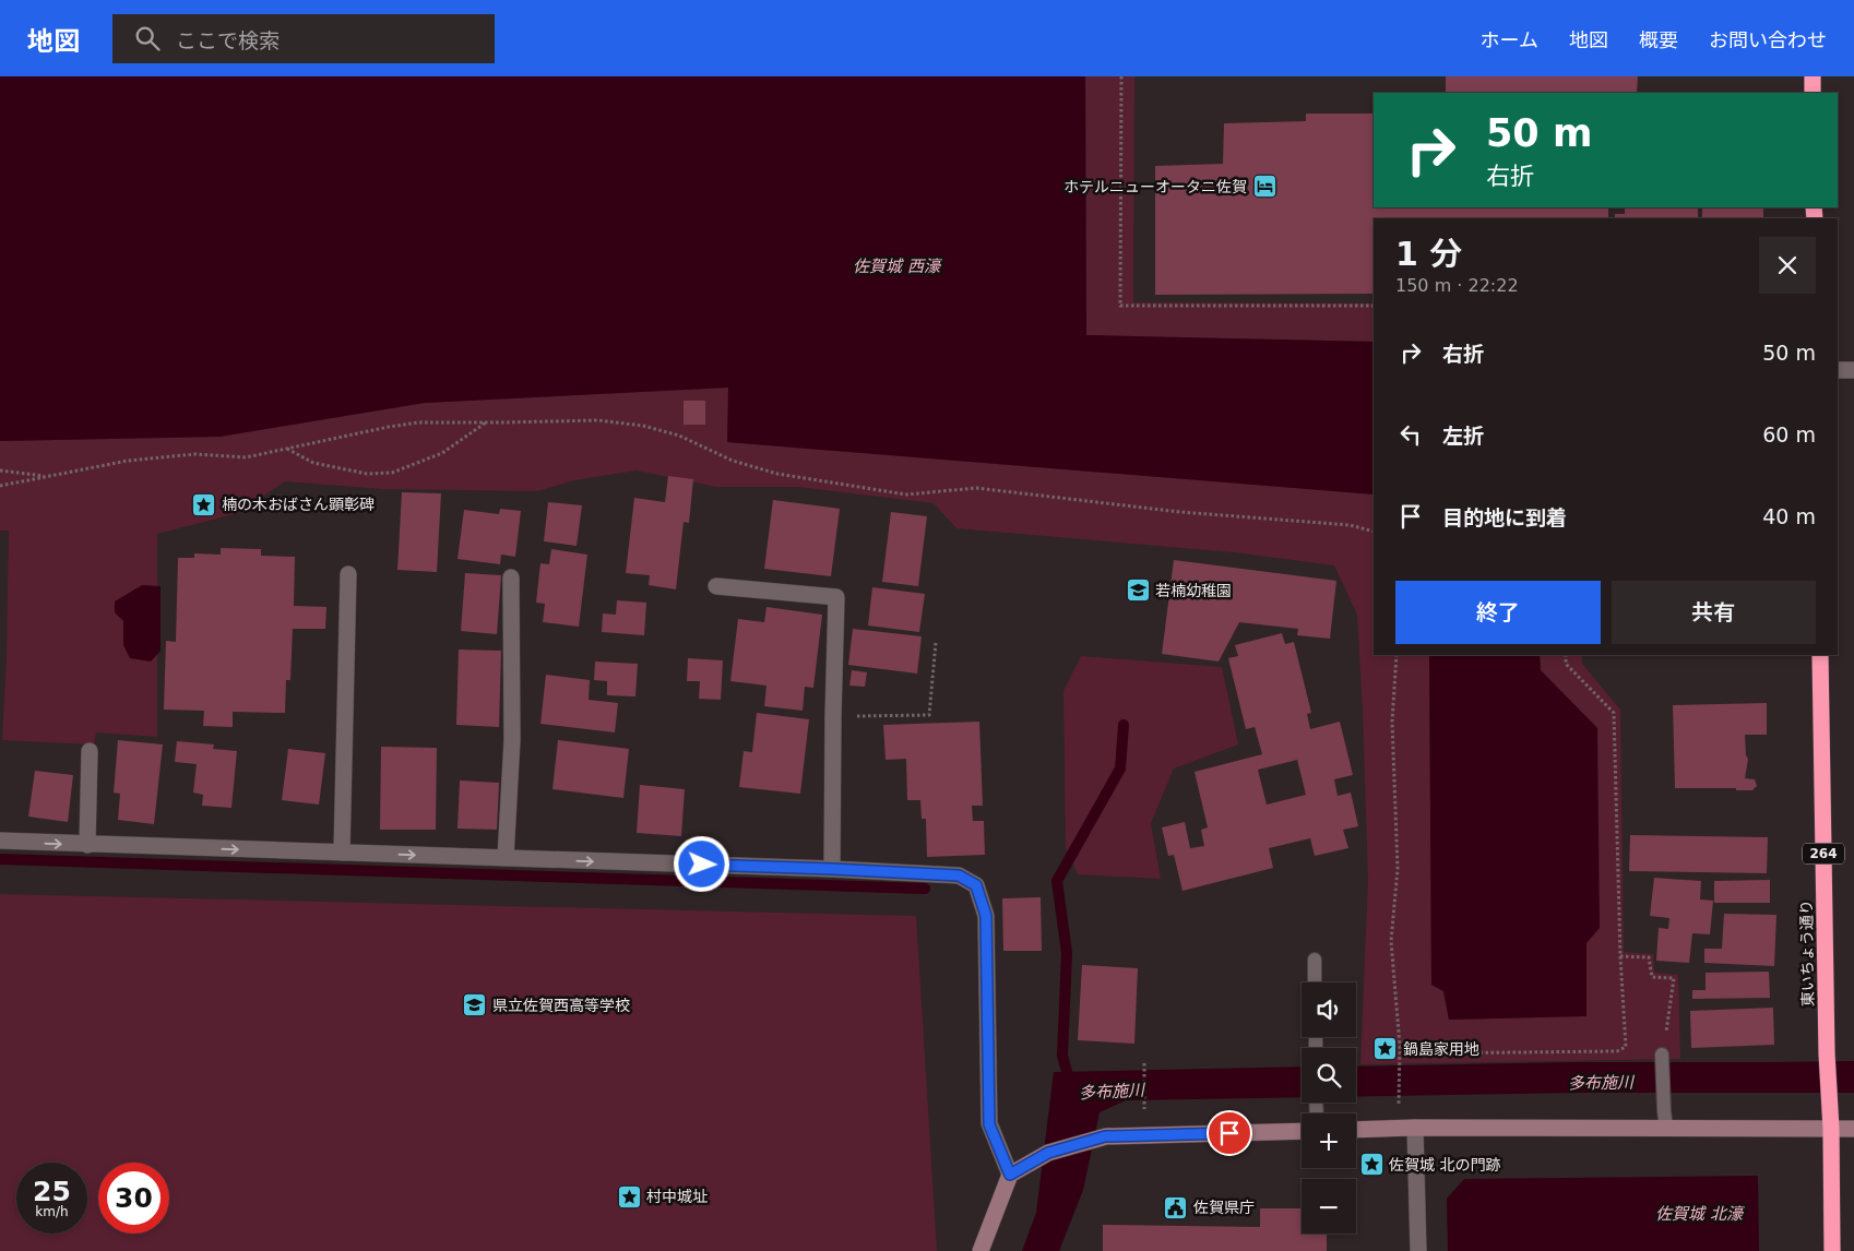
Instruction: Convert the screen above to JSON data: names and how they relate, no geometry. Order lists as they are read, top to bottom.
{
  "streets": {
    "highway": ["264", "東いちょう通り"]
  },
  "water": ["佐賀城 西濠", "多布施川", "佐賀城 北濠"],
  "places": {
    "hotel": ["ホテルニューオータニ佐賀"],
    "place": [
      "楠の木おばさん顕彰碑",
      "鍋島家用地",
      "佐賀城 北の門跡",
      "村中城址"
    ],
    "school or university": ["若楠幼稚園", "県立佐賀西高等学校"],
    "public building": ["佐賀県庁"]
  },
  "page": {
    "header": "地図",
    "search": "ここで検索",
    "nav": [
      "ホーム",
      "地図",
      "概要",
      "お問い合わせ"
    ],
    "turn": ["50 m", "右折"],
    "heading": ["1 分", "150 m · 22:22"],
    "list": [
      {
        "name": "右折",
        "value": "50 m"
      },
      {
        "name": "左折",
        "value": "60 m"
      },
      {
        "name": "目的地に到着",
        "value": "40 m"
      }
    ],
    "buttons": ["終了", "共有"],
    "map_buttons": ["+", "−"],
    "speed": "25 km/h",
    "limit": "30"
  }
}
